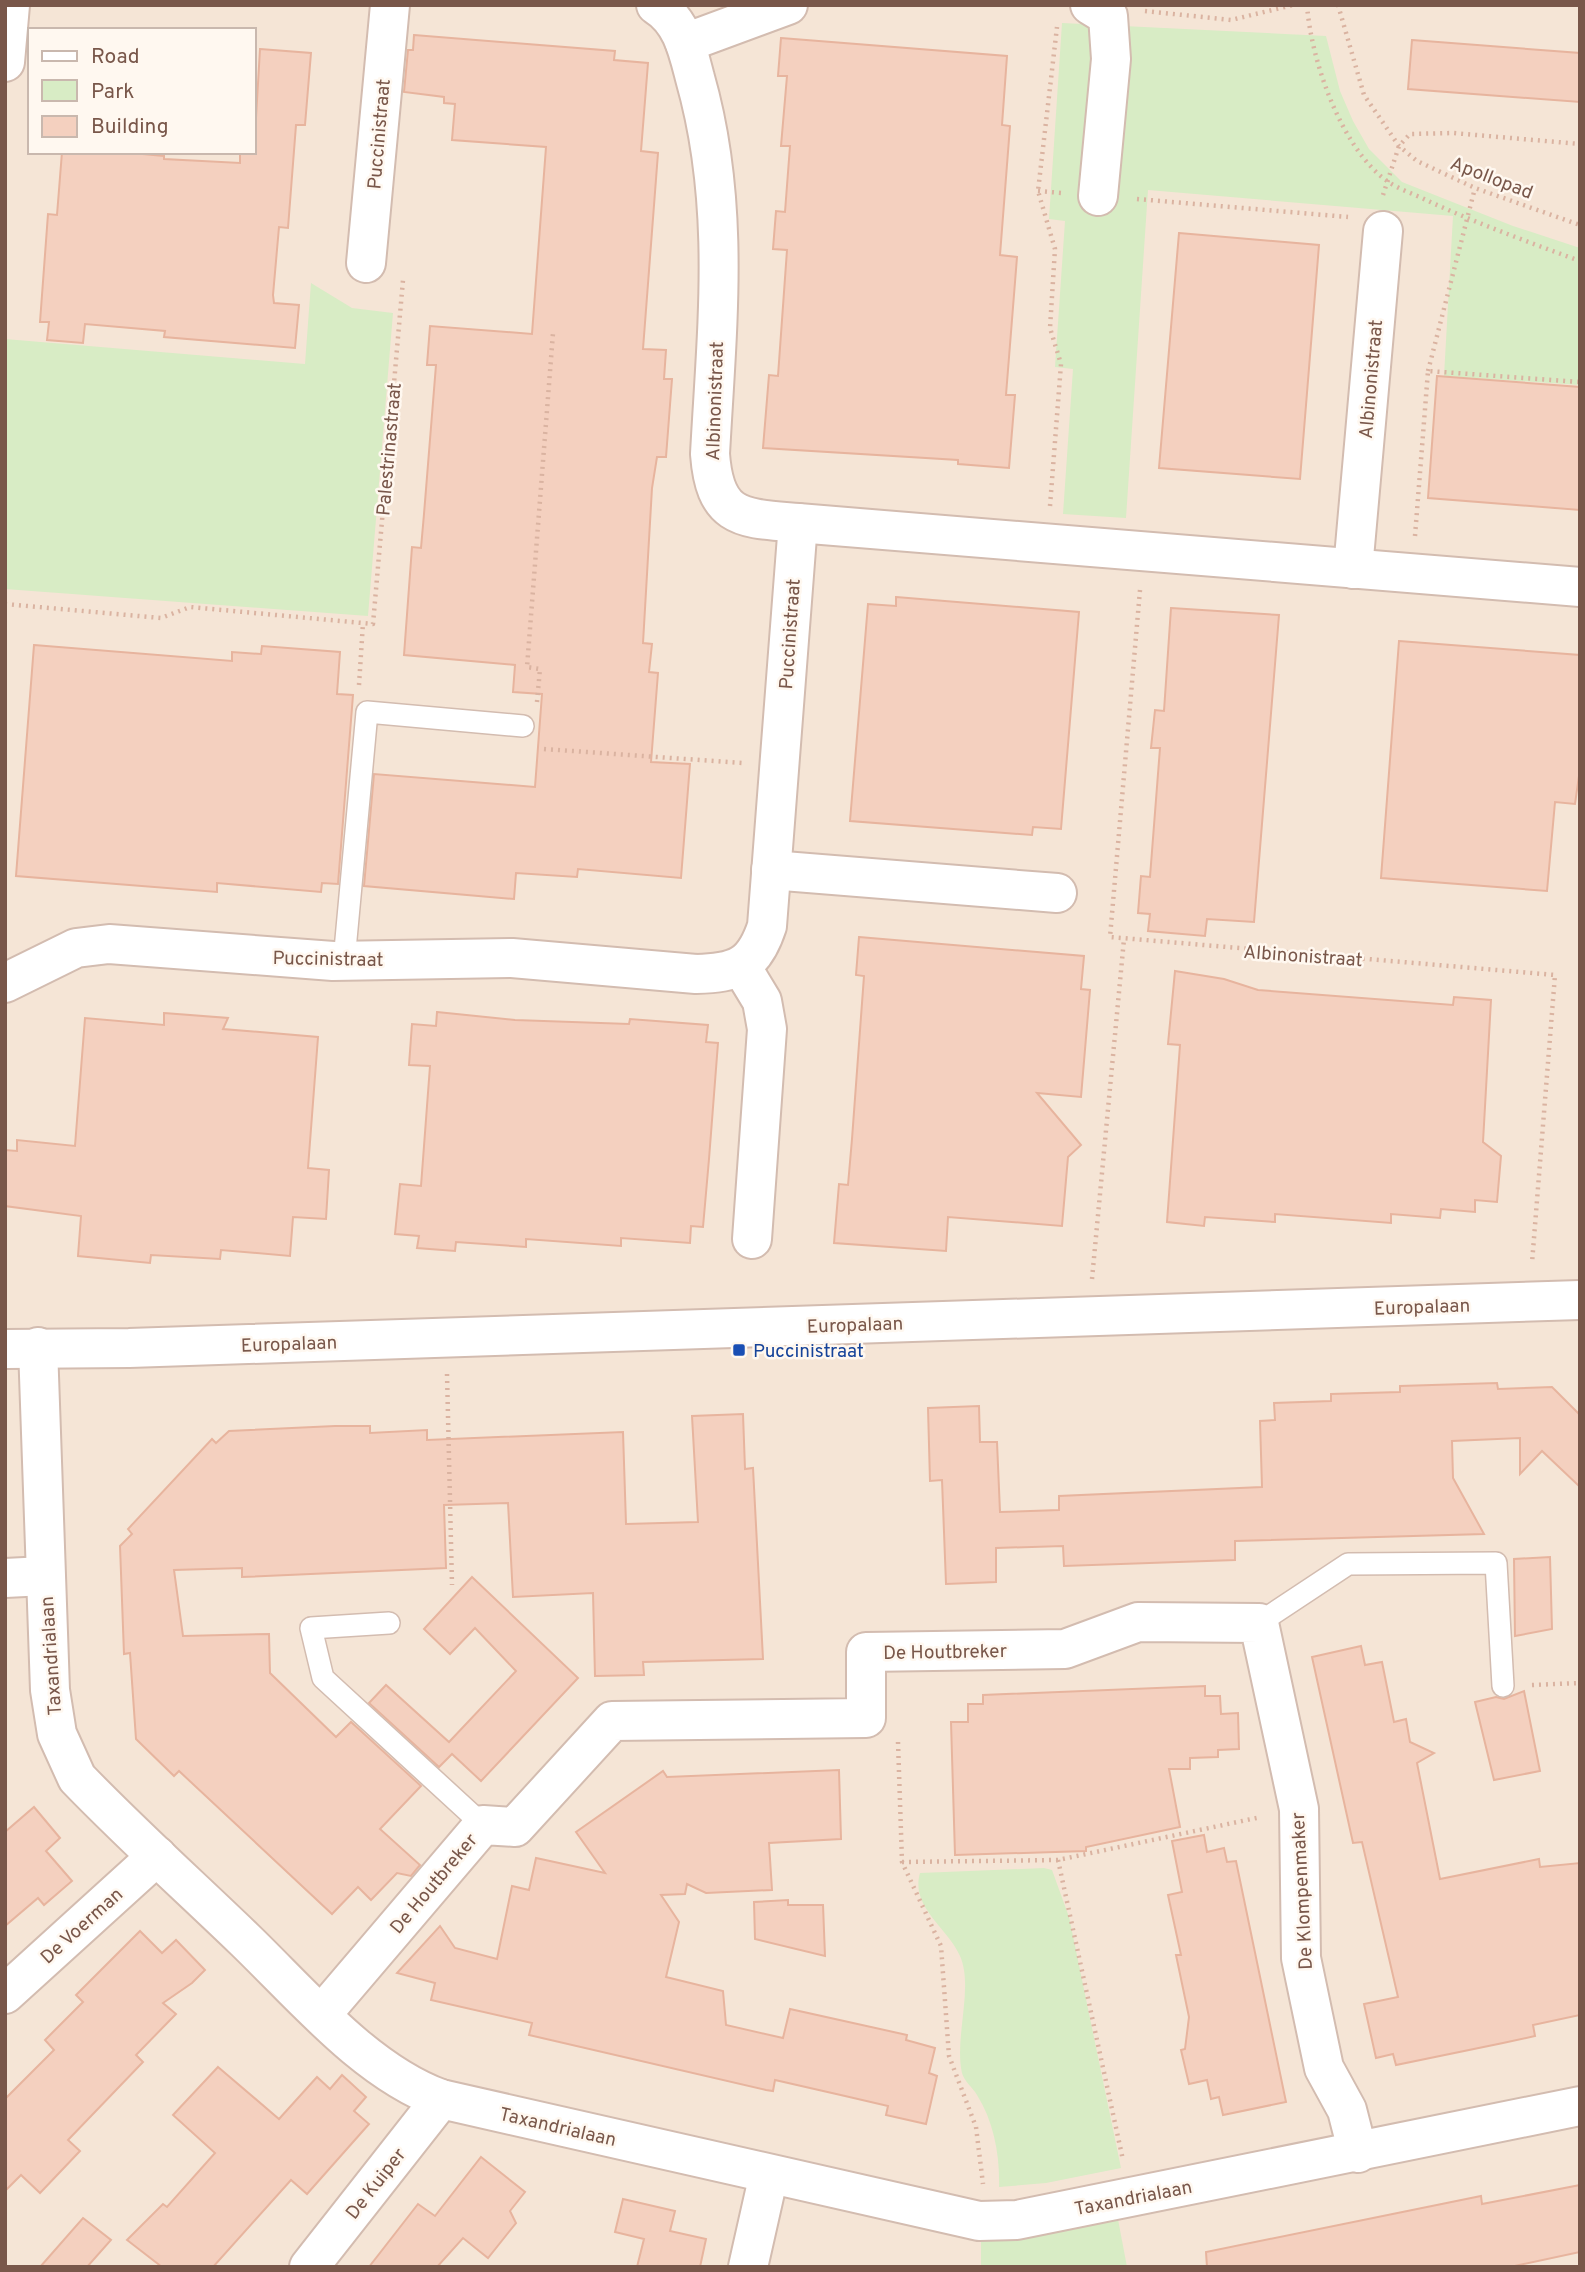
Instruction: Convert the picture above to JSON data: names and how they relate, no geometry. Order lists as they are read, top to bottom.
{
  "streets": {
    "street": [
      "Puccinistraat",
      "Albinonistraat",
      "Europalaan",
      "De Houtbreker",
      "Taxandrialaan",
      "De Klompenmaker",
      "De Voerman",
      "De Kuiper"
    ],
    "path": ["Apollopad", "Palestrinastraat"]
  },
  "crossings": [
    ["Puccinistraat", "Albinonistraat"],
    ["Albinonistraat", "Europalaan"],
    ["Europalaan", "Taxandrialaan"],
    ["De Houtbreker", "Taxandrialaan"],
    ["De Houtbreker", "De Klompenmaker"],
    ["Taxandrialaan", "De Klompenmaker"],
    ["Taxandrialaan", "De Voerman"],
    ["Taxandrialaan", "De Kuiper"]
  ],
  "places": {
    "transit": ["Puccinistraat"]
  },
  "legend": ["Road", "Park", "Building"]
}
